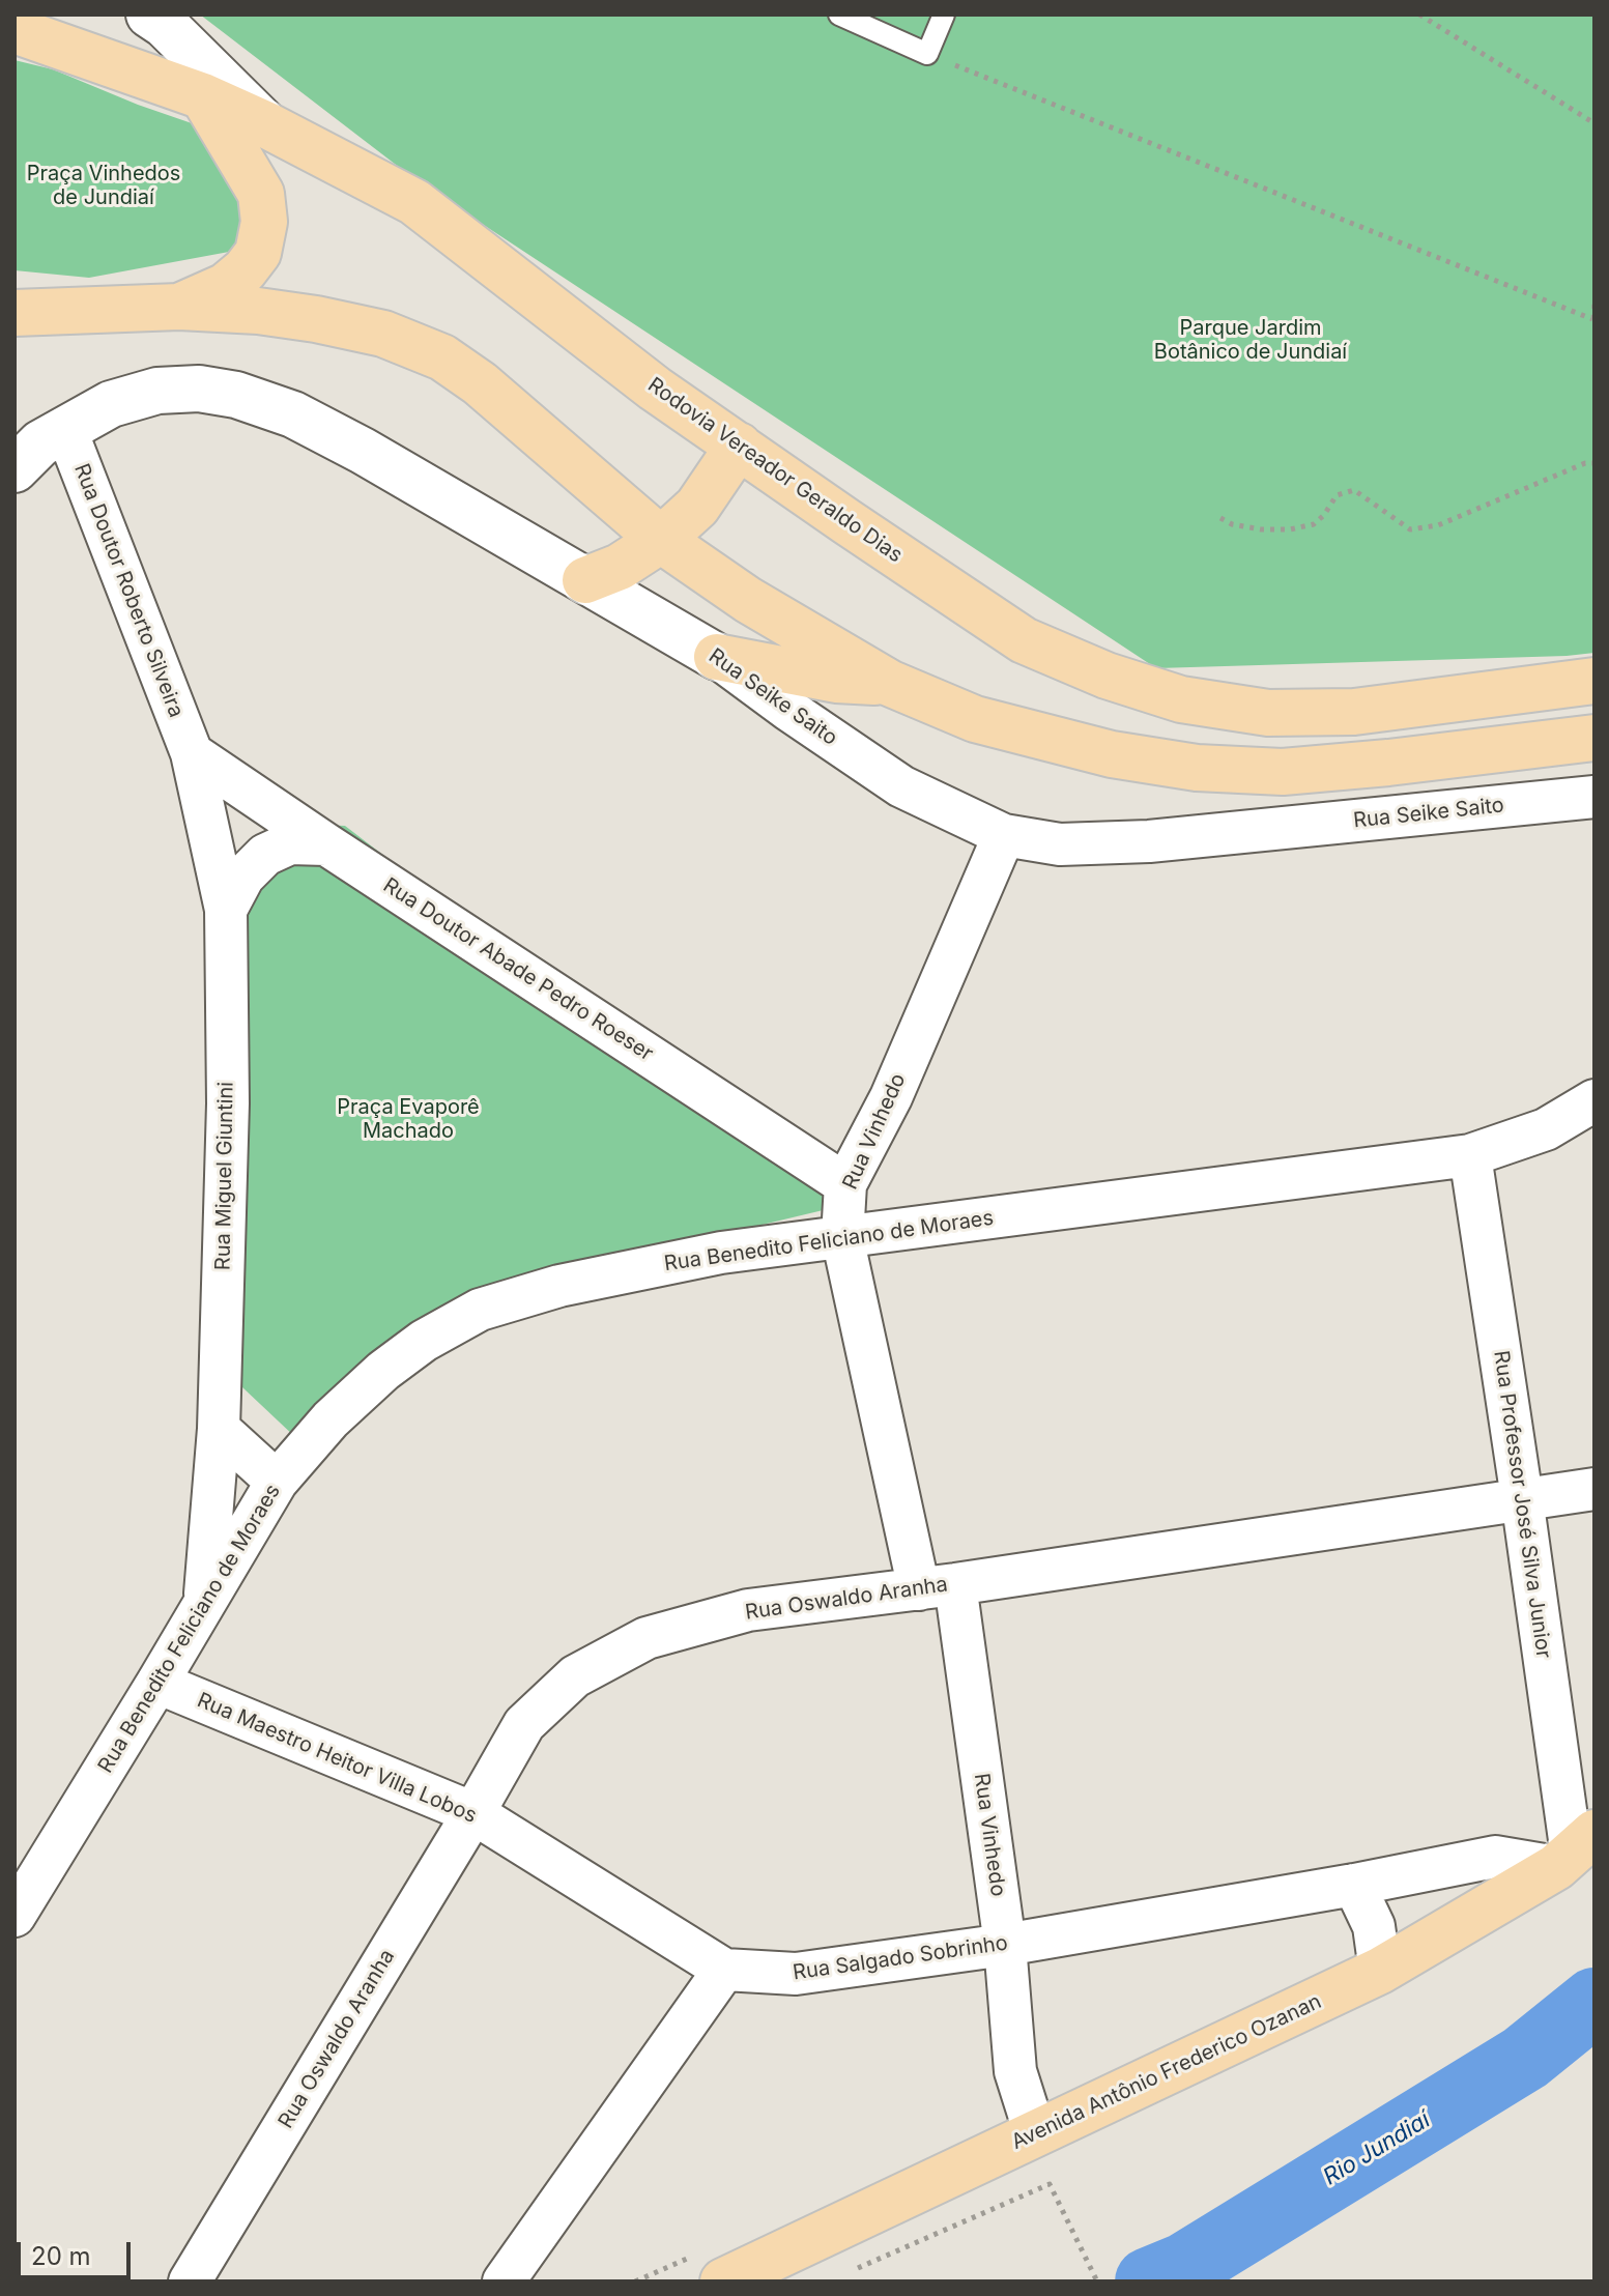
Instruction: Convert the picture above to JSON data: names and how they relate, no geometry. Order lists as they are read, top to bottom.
{
  "streets": {
    "main road": ["Rodovia Vereador Geraldo Dias", "Rua Seike Saito", "Avenida Antônio Frederico Ozanan"],
    "street": [
      "Rua Doutor Roberto Silveira",
      "Rua Doutor Abade Pedro Roeser",
      "Rua Vinhedo",
      "Rua Miguel Giuntini",
      "Rua Benedito Feliciano de Moraes",
      "Rua Professor José Silva Junior",
      "Rua Oswaldo Aranha",
      "Rua Maestro Heitor Villa Lobos",
      "Rua Salgado Sobrinho"
    ]
  },
  "crossings": [
    ["Rua Doutor Roberto Silveira", "Rua Seike Saito"],
    ["Rua Doutor Roberto Silveira", "Rua Doutor Abade Pedro Roeser"],
    ["Rua Doutor Roberto Silveira", "Rua Miguel Giuntini"],
    ["Rua Seike Saito", "Rua Vinhedo"],
    ["Rua Doutor Abade Pedro Roeser", "Rua Vinhedo"],
    ["Rua Doutor Abade Pedro Roeser", "Rua Miguel Giuntini"],
    ["Rua Vinhedo", "Rua Benedito Feliciano de Moraes"],
    ["Rua Vinhedo", "Rua Oswaldo Aranha"],
    ["Rua Vinhedo", "Rua Salgado Sobrinho"],
    ["Rua Vinhedo", "Avenida Antônio Frederico Ozanan"],
    ["Rua Miguel Giuntini", "Rua Benedito Feliciano de Moraes"],
    ["Rua Benedito Feliciano de Moraes", "Rua Professor José Silva Junior"],
    ["Rua Benedito Feliciano de Moraes", "Rua Maestro Heitor Villa Lobos"],
    ["Rua Professor José Silva Junior", "Rua Oswaldo Aranha"],
    ["Rua Professor José Silva Junior", "Rua Salgado Sobrinho"],
    ["Rua Professor José Silva Junior", "Avenida Antônio Frederico Ozanan"],
    ["Rua Oswaldo Aranha", "Rua Maestro Heitor Villa Lobos"],
    ["Rua Maestro Heitor Villa Lobos", "Rua Salgado Sobrinho"],
    ["Rua Salgado Sobrinho", "Avenida Antônio Frederico Ozanan"]
  ],
  "water": ["Rio Jundiaí"],
  "parks": ["Praça Vinhedos de Jundiaí", "Parque Jardim Botânico de Jundiaí", "Praça Evaporê Machado"],
  "scale_bar": "20 m"
}
